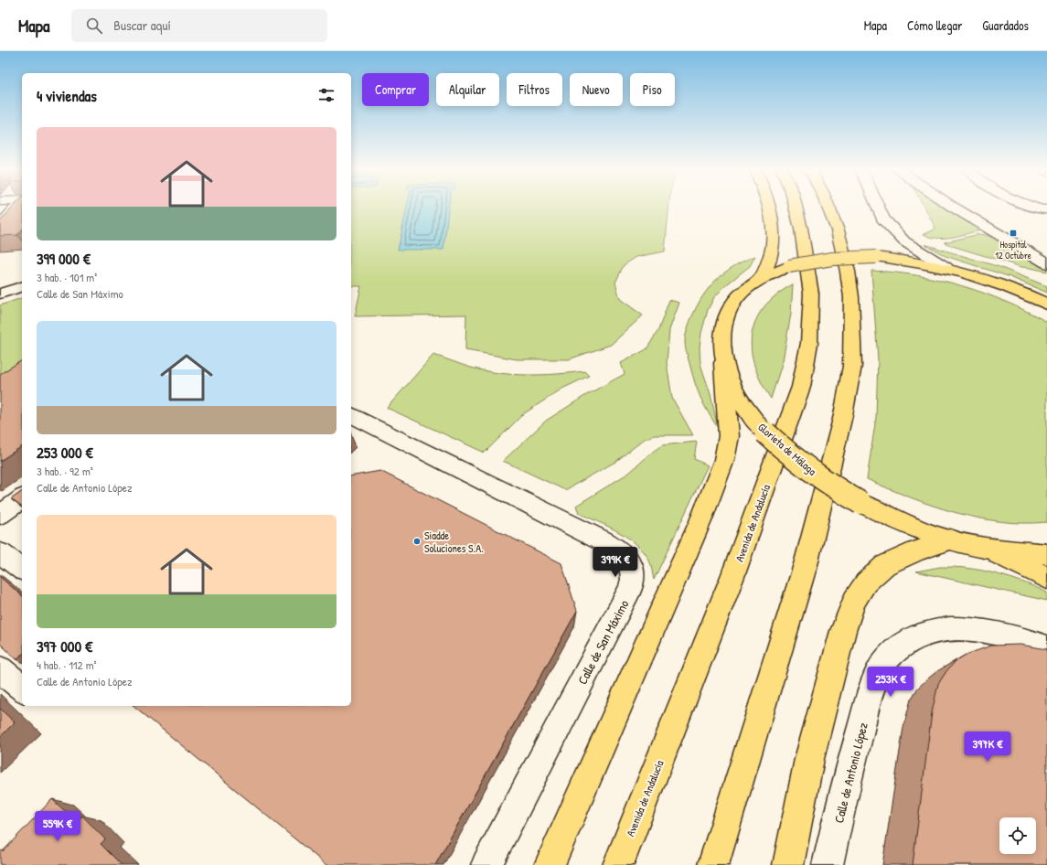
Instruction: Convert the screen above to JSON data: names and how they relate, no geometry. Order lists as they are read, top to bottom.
{
  "streets": {
    "main road": ["Glorieta de Málaga", "Avenida de Andalucía"],
    "street": ["Calle de San Máximo", "Calle de Antonio López"]
  },
  "places": {
    "transit": ["Hospital 12 Octubre"],
    "other": ["Siadde Soluciones S.A."]
  },
  "page": {
    "header": "Mapa",
    "search": "Buscar aquí",
    "nav": ["Mapa", "Cómo llegar", "Guardados"],
    "chip": [
      "Comprar",
      "Alquilar",
      "Filtros",
      "Nuevo",
      "Piso"
    ],
    "heading": "4 viviendas",
    "list": [
      {
        "name": "399 000 €",
        "note": "3 hab. · 101 m² · Calle de San Máximo"
      },
      {
        "name": "253 000 €",
        "note": "3 hab. · 92 m² · Calle de Antonio López"
      },
      {
        "name": "397 000 €",
        "note": "4 hab. · 112 m² · Calle de Antonio López"
      }
    ],
    "price": [
      "399K €",
      "253K €",
      "397K €",
      "559K €"
    ]
  }
}
